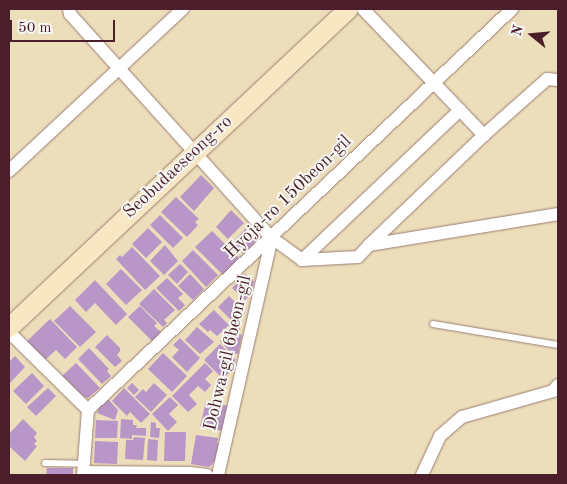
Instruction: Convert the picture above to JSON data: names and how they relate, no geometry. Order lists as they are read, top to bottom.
{
  "streets": {
    "street": ["Seobudaeseong-ro", "Hyoja-ro 150beon-gil", "Dohwa-gil 6beon-gil"]
  },
  "crossings": [
    ["Hyoja-ro 150beon-gil", "Dohwa-gil 6beon-gil"]
  ],
  "scale_bar": "50 m",
  "north": "left"
}
